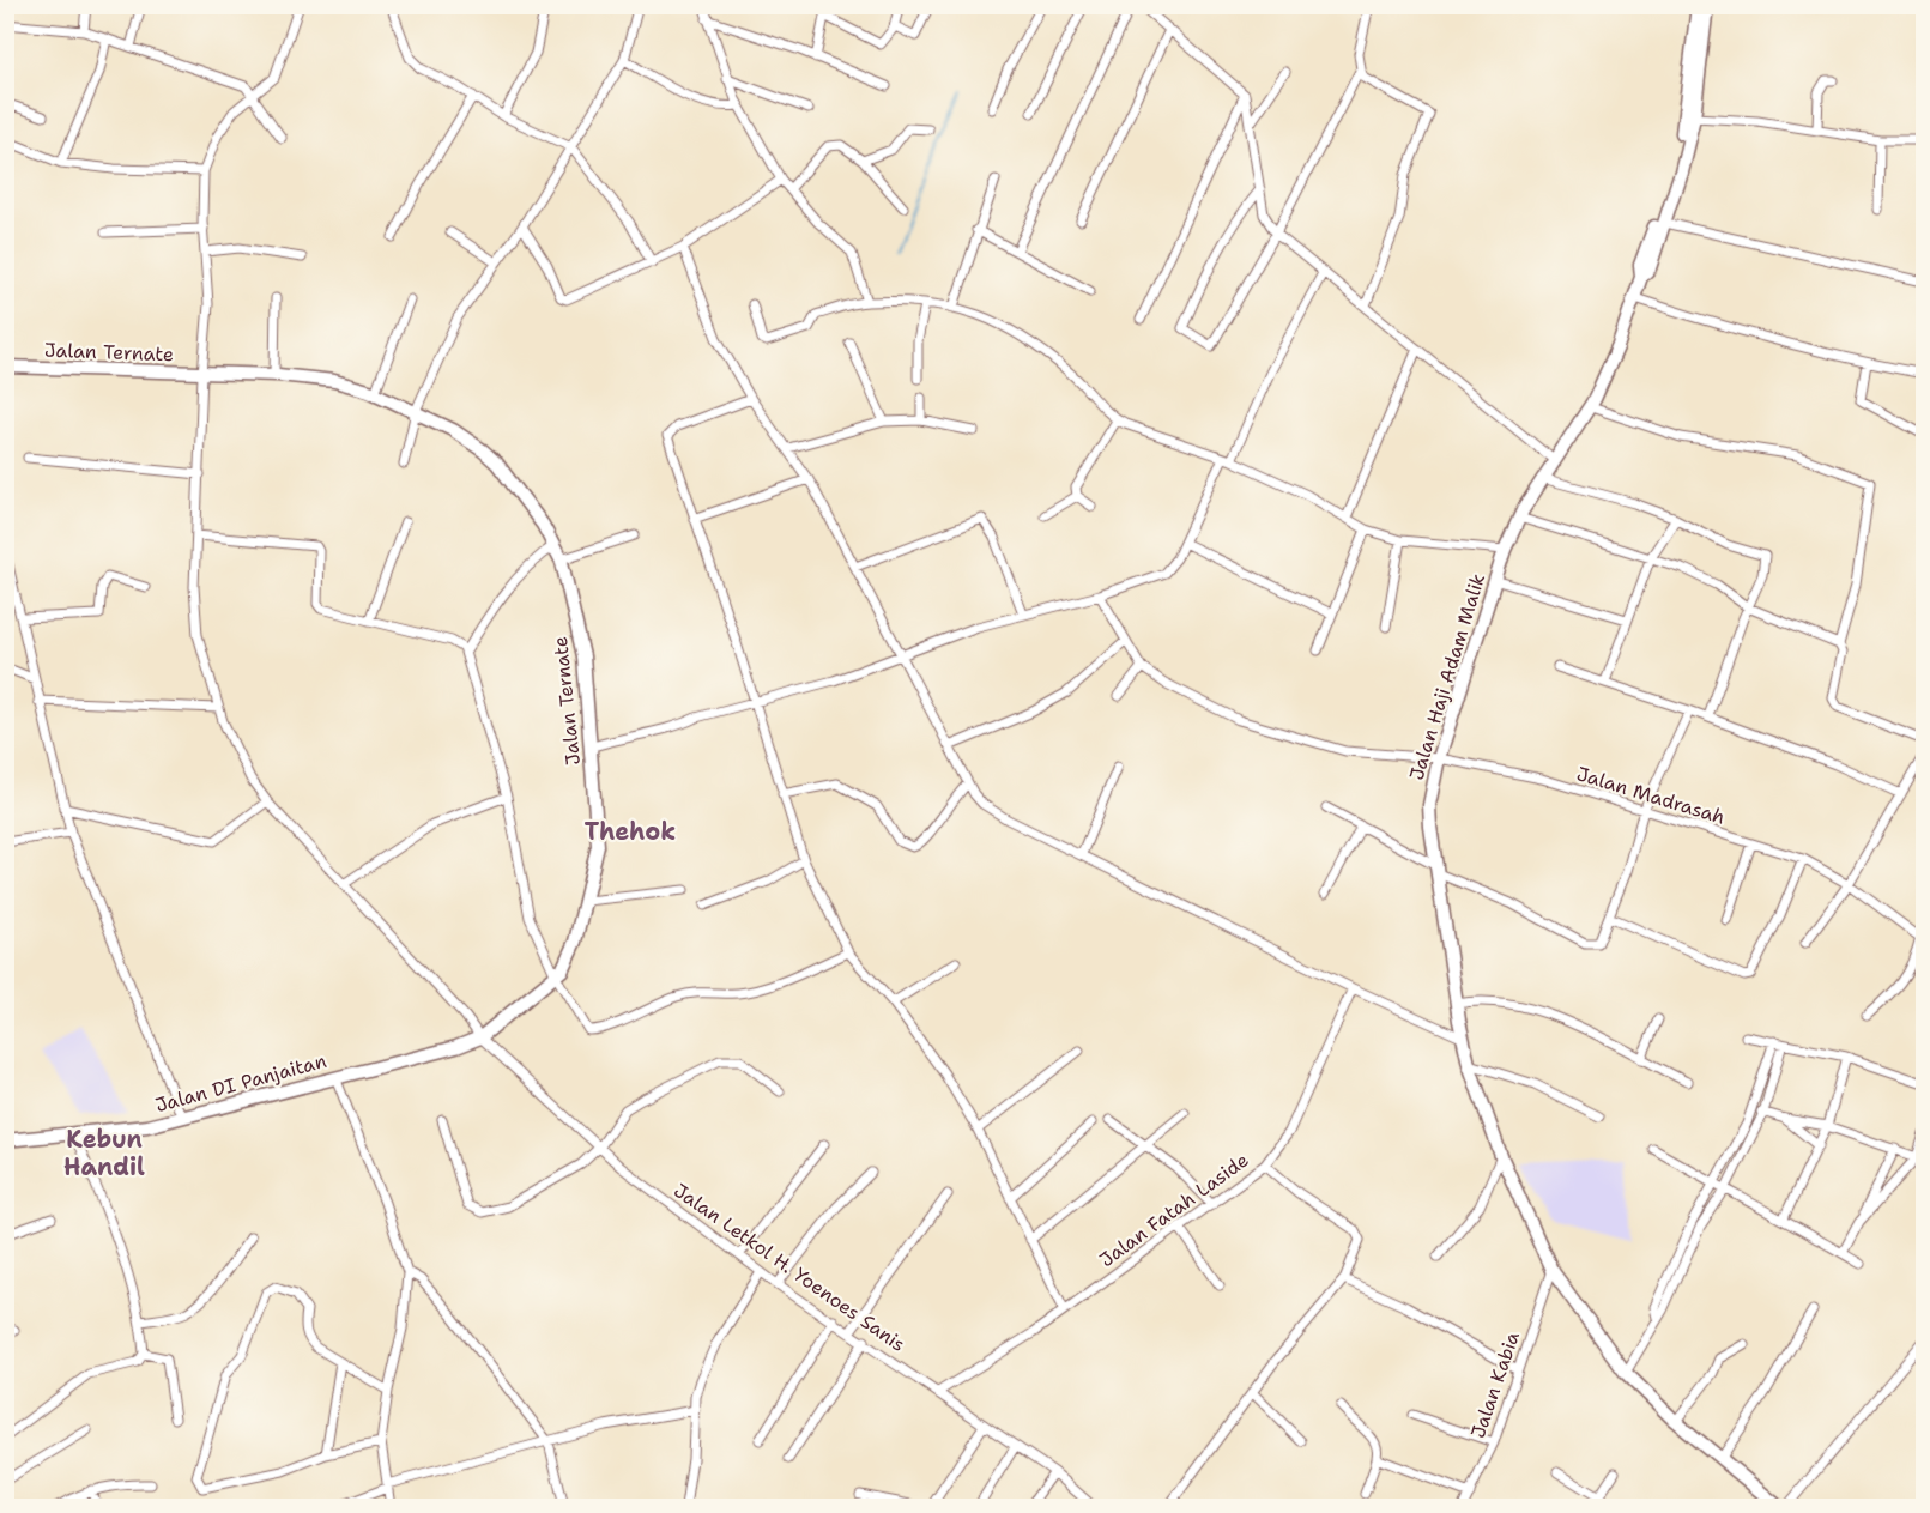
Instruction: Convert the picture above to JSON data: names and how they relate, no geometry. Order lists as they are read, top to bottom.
{
  "streets": {
    "main road": ["Jalan Ternate", "Jalan Haji Adam Malik", "Jalan DI Panjaitan"],
    "street": [
      "Jalan Madrasah",
      "Jalan Fatah Laside",
      "Jalan Letkol H. Yoenoes Sanis",
      "Jalan Kabia"
    ]
  },
  "crossings": [
    ["Jalan Ternate", "Jalan DI Panjaitan"],
    ["Jalan Ternate", "Jalan Letkol H. Yoenoes Sanis"],
    ["Jalan Haji Adam Malik", "Jalan Madrasah"],
    ["Jalan Haji Adam Malik", "Jalan Kabia"],
    ["Jalan DI Panjaitan", "Jalan Letkol H. Yoenoes Sanis"],
    ["Jalan Fatah Laside", "Jalan Letkol H. Yoenoes Sanis"]
  ],
  "districts": ["Thehok", "Kebun Handil"]
}
